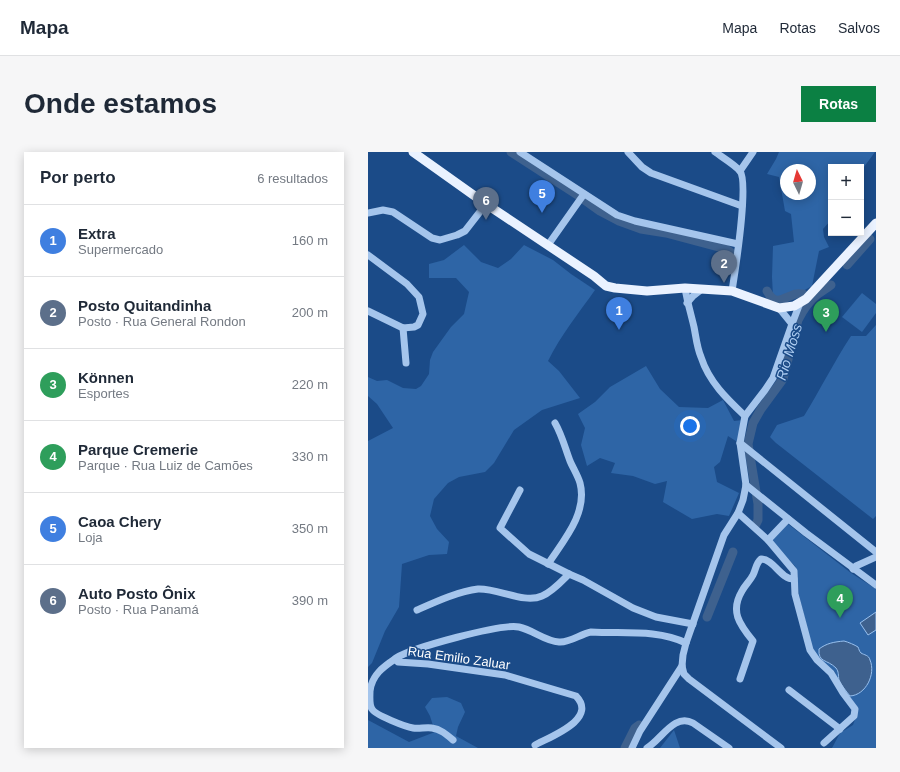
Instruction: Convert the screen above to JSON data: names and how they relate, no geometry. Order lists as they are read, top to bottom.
{
  "streets": {
    "street": ["Rua Emilio Zaluar"]
  },
  "water": ["Rio Moss"],
  "north": "top",
  "page": {
    "header": "Mapa",
    "nav": ["Mapa", "Rotas", "Salvos"],
    "buttons": "Rotas",
    "title": "Onde estamos",
    "heading": ["Por perto", "6 resultados"],
    "map_buttons": ["+", "−"],
    "pins": [
      "5",
      "6",
      "2",
      "1",
      "3",
      "4"
    ],
    "list": [
      {
        "mark": "1",
        "name": "Extra",
        "note": "Supermercado",
        "value": "160 m"
      },
      {
        "mark": "2",
        "name": "Posto Quitandinha",
        "note": "Posto · Rua General Rondon",
        "value": "200 m"
      },
      {
        "mark": "3",
        "name": "Können",
        "note": "Esportes",
        "value": "220 m"
      },
      {
        "mark": "4",
        "name": "Parque Cremerie",
        "note": "Parque · Rua Luiz de Camões",
        "value": "330 m"
      },
      {
        "mark": "5",
        "name": "Caoa Chery",
        "note": "Loja",
        "value": "350 m"
      },
      {
        "mark": "6",
        "name": "Auto Posto Ônix",
        "note": "Posto · Rua Panamá",
        "value": "390 m"
      }
    ]
  }
}
